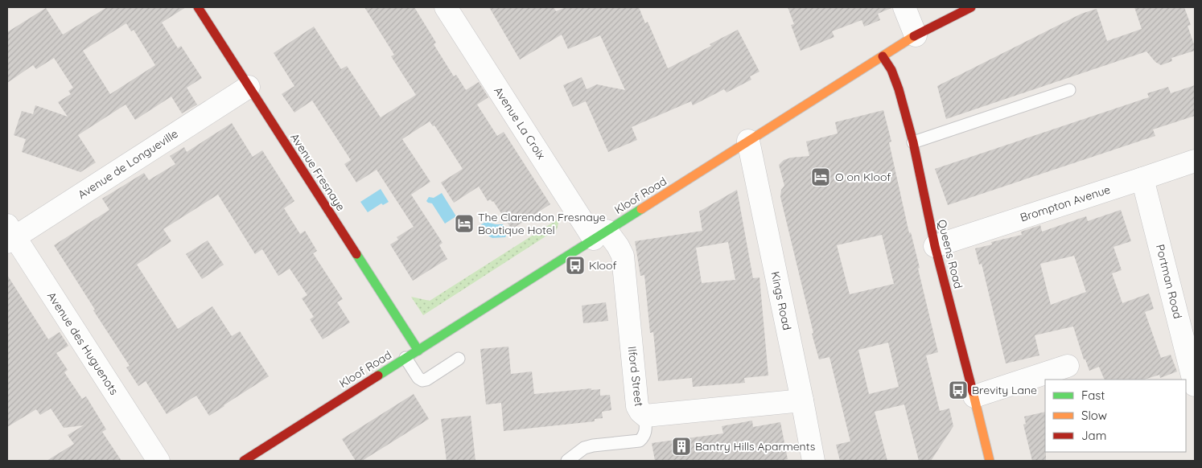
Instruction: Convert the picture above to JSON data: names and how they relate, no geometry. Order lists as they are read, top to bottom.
{
  "streets": {
    "street": [
      "Avenue La Croix",
      "Avenue de Longueville",
      "Avenue Fresnaye",
      "Kloof Road",
      "Brompton Avenue",
      "Queens Road",
      "Portman Road",
      "Kings Road",
      "Avenue des Huguenots",
      "Ilford Street"
    ]
  },
  "crossings": [
    ["Avenue La Croix", "Kloof Road"],
    ["Avenue La Croix", "Ilford Street"],
    ["Avenue de Longueville", "Avenue Fresnaye"],
    ["Avenue de Longueville", "Avenue des Huguenots"],
    ["Avenue Fresnaye", "Kloof Road"],
    ["Kloof Road", "Queens Road"],
    ["Kloof Road", "Kings Road"],
    ["Kloof Road", "Ilford Street"],
    ["Brompton Avenue", "Queens Road"],
    ["Brompton Avenue", "Portman Road"],
    ["Kings Road", "Ilford Street"]
  ],
  "places": {
    "hotel": ["O on Kloof", "The Clarendon Fresnaye Boutique Hotel"],
    "bus stop": ["Kloof", "Brevity Lane"],
    "building": ["Bantry Hills Aparments"]
  },
  "legend": ["Fast", "Slow", "Jam"]
}
